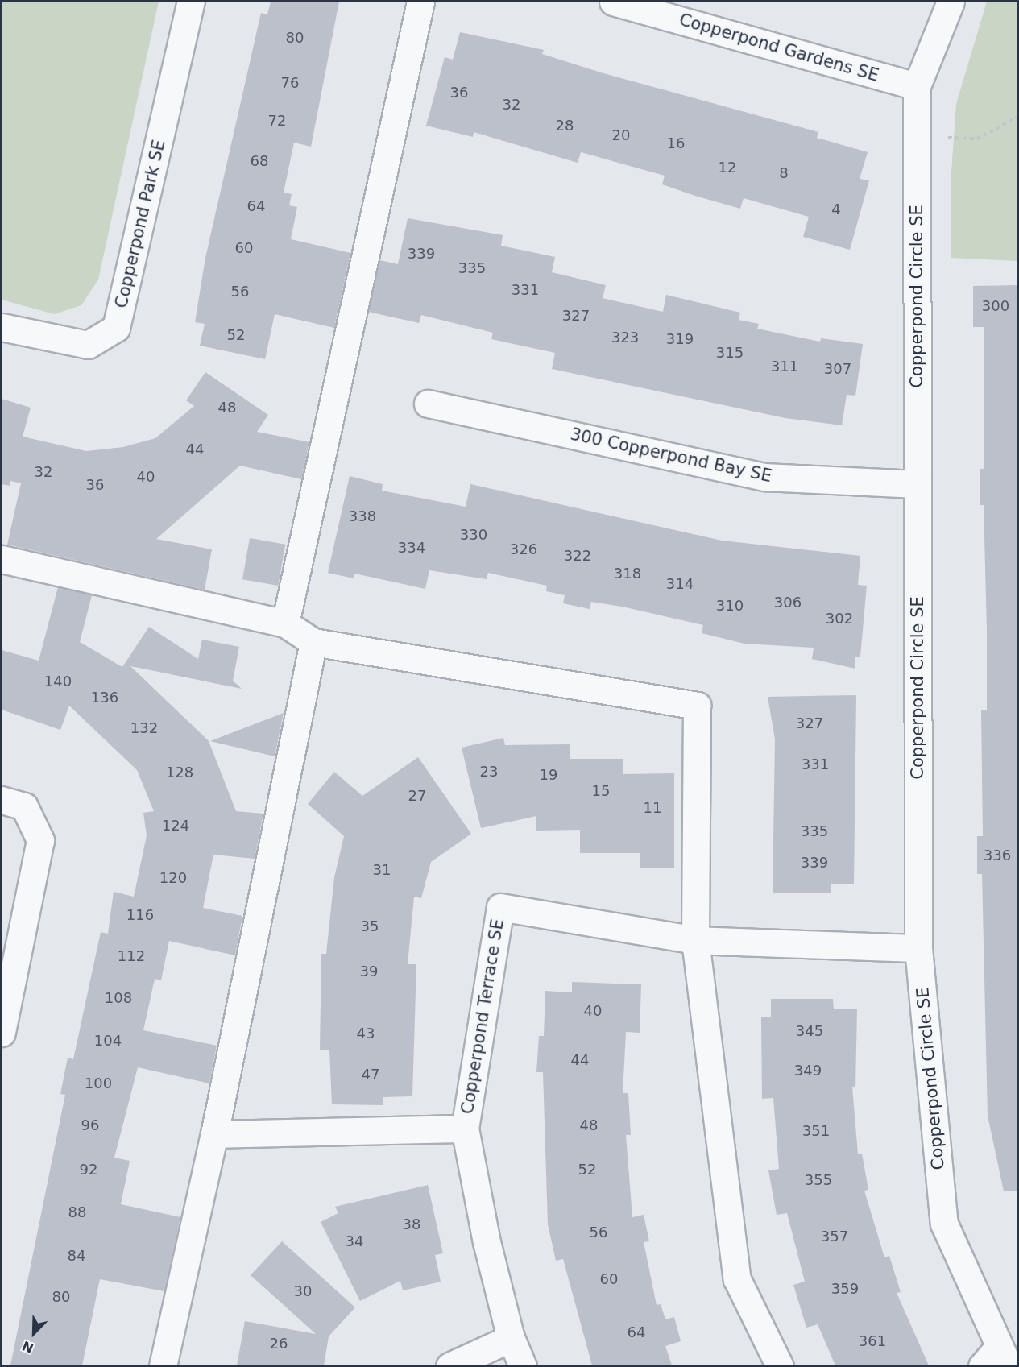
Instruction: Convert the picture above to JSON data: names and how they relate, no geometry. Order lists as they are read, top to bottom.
{
  "streets": {
    "street": [
      "Copperpond Gardens SE",
      "Copperpond Park SE",
      "Copperpond Circle SE",
      "300 Copperpond Bay SE",
      "Copperpond Terrace SE"
    ]
  },
  "crossings": [
    ["Copperpond Gardens SE", "Copperpond Circle SE"],
    ["Copperpond Circle SE", "300 Copperpond Bay SE"],
    ["Copperpond Circle SE", "Copperpond Terrace SE"]
  ],
  "house_numbers": [
    "80",
    "76",
    "36",
    "32",
    "72",
    "28",
    "20",
    "16",
    "68",
    "12",
    "8",
    "64",
    "4",
    "60",
    "339",
    "335",
    "331",
    "56",
    "300",
    "327",
    "52",
    "323",
    "319",
    "315",
    "311",
    "307",
    "48",
    "44",
    "32",
    "40",
    "36",
    "338",
    "330",
    "334",
    "326",
    "322",
    "318",
    "314",
    "306",
    "310",
    "302",
    "140",
    "136",
    "327",
    "132",
    "331",
    "23",
    "128",
    "19",
    "15",
    "27",
    "11",
    "124",
    "335",
    "336",
    "339",
    "31",
    "120",
    "116",
    "35",
    "112",
    "39",
    "108",
    "40",
    "345",
    "43",
    "104",
    "44",
    "349",
    "47",
    "100",
    "96",
    "48",
    "351",
    "92",
    "52",
    "355",
    "88",
    "38",
    "56",
    "357",
    "34",
    "84",
    "60",
    "359",
    "30",
    "80",
    "64",
    "361",
    "26"
  ],
  "north": "bottom left"
}
